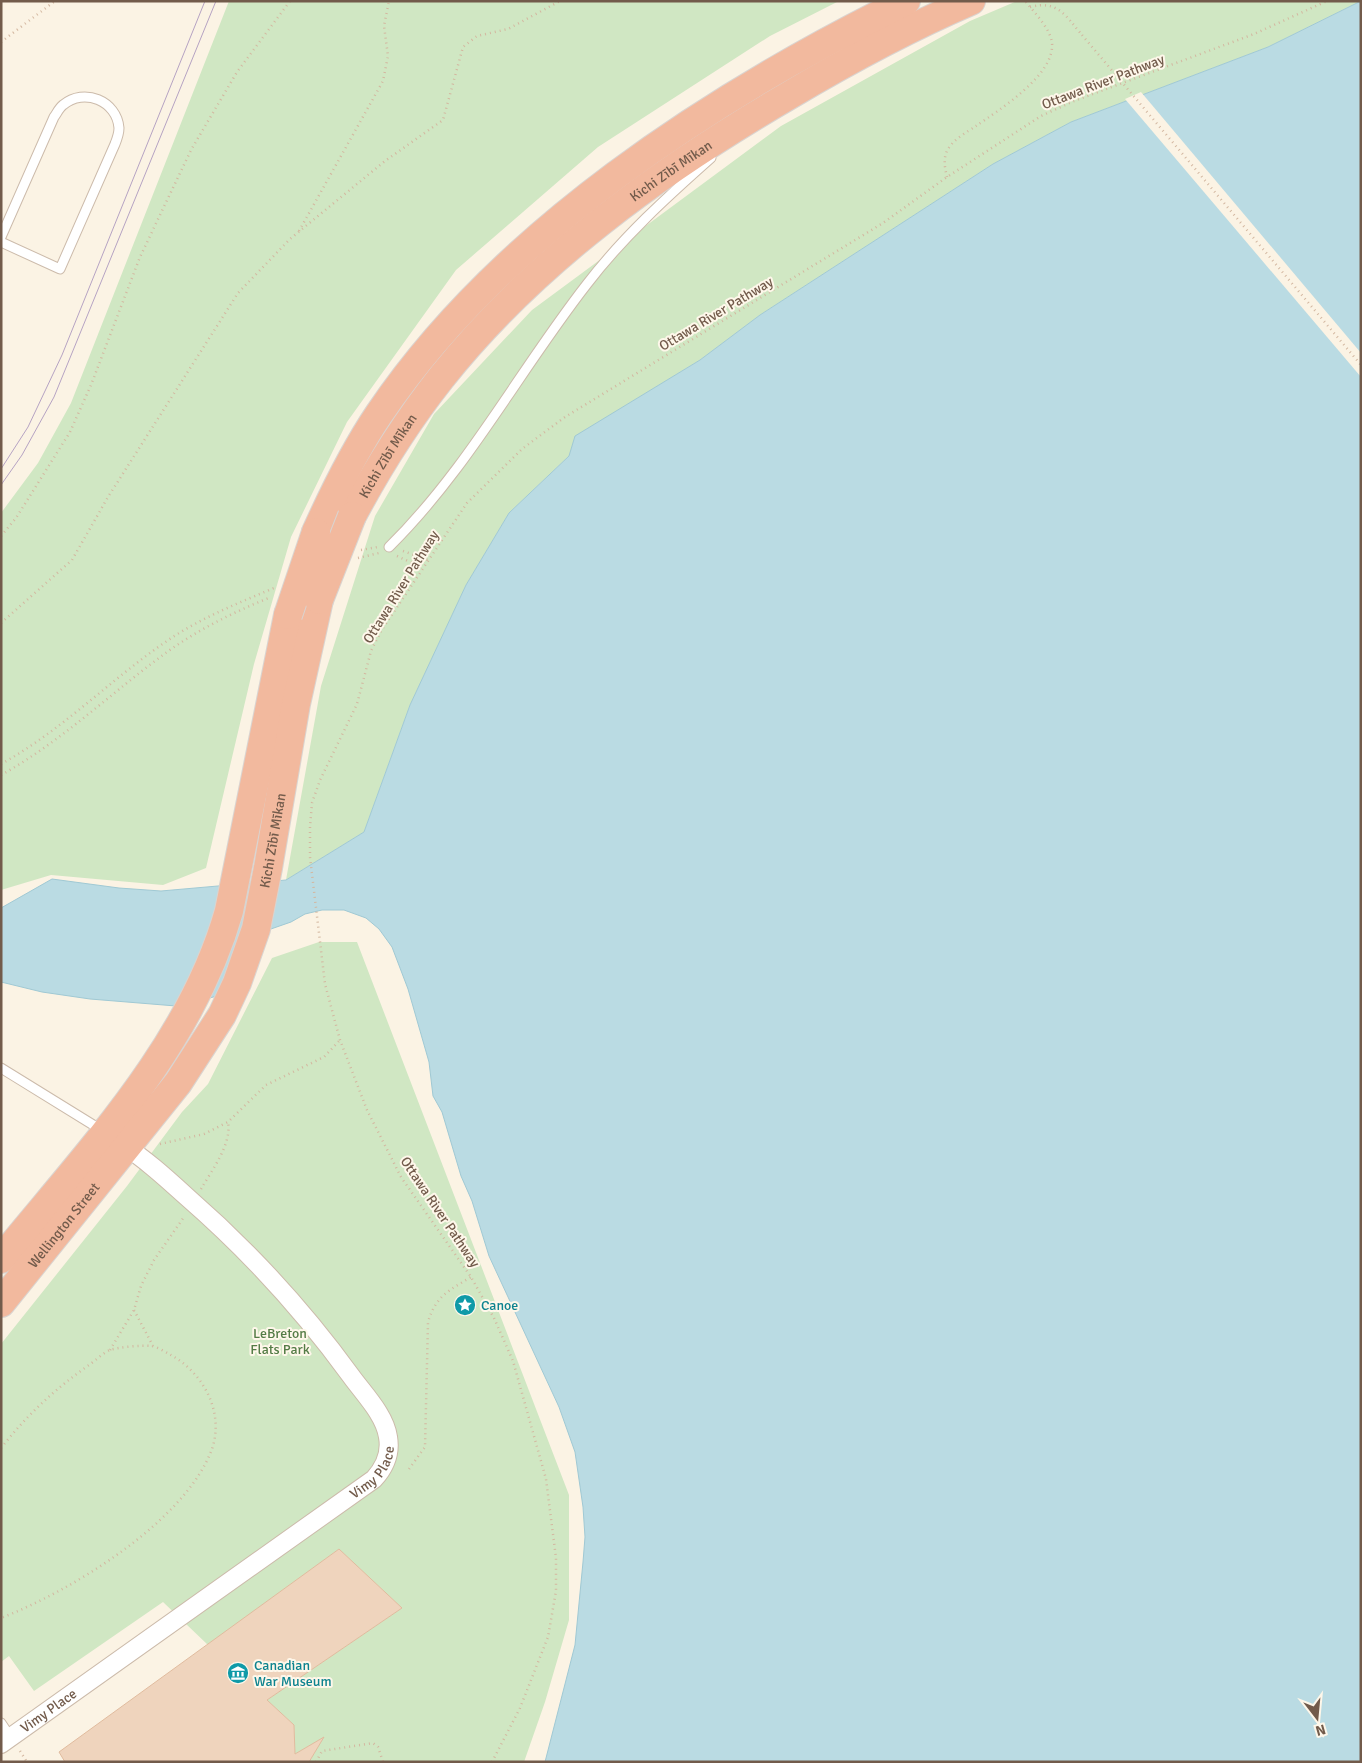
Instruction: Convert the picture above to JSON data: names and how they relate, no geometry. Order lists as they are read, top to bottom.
{
  "streets": {
    "highway": ["Kichi Zībī Mīkan", "Wellington Street"],
    "street": ["Vimy Place"],
    "path": ["Ottawa River Pathway"]
  },
  "crossings": [
    ["Kichi Zībī Mīkan", "Wellington Street"],
    ["Kichi Zībī Mīkan", "Vimy Place"],
    ["Wellington Street", "Vimy Place"]
  ],
  "parks": ["LeBreton Flats Park"],
  "places": {
    "place": ["Canoe"],
    "museum": ["Canadian War Museum"]
  },
  "north": "bottom"
}
